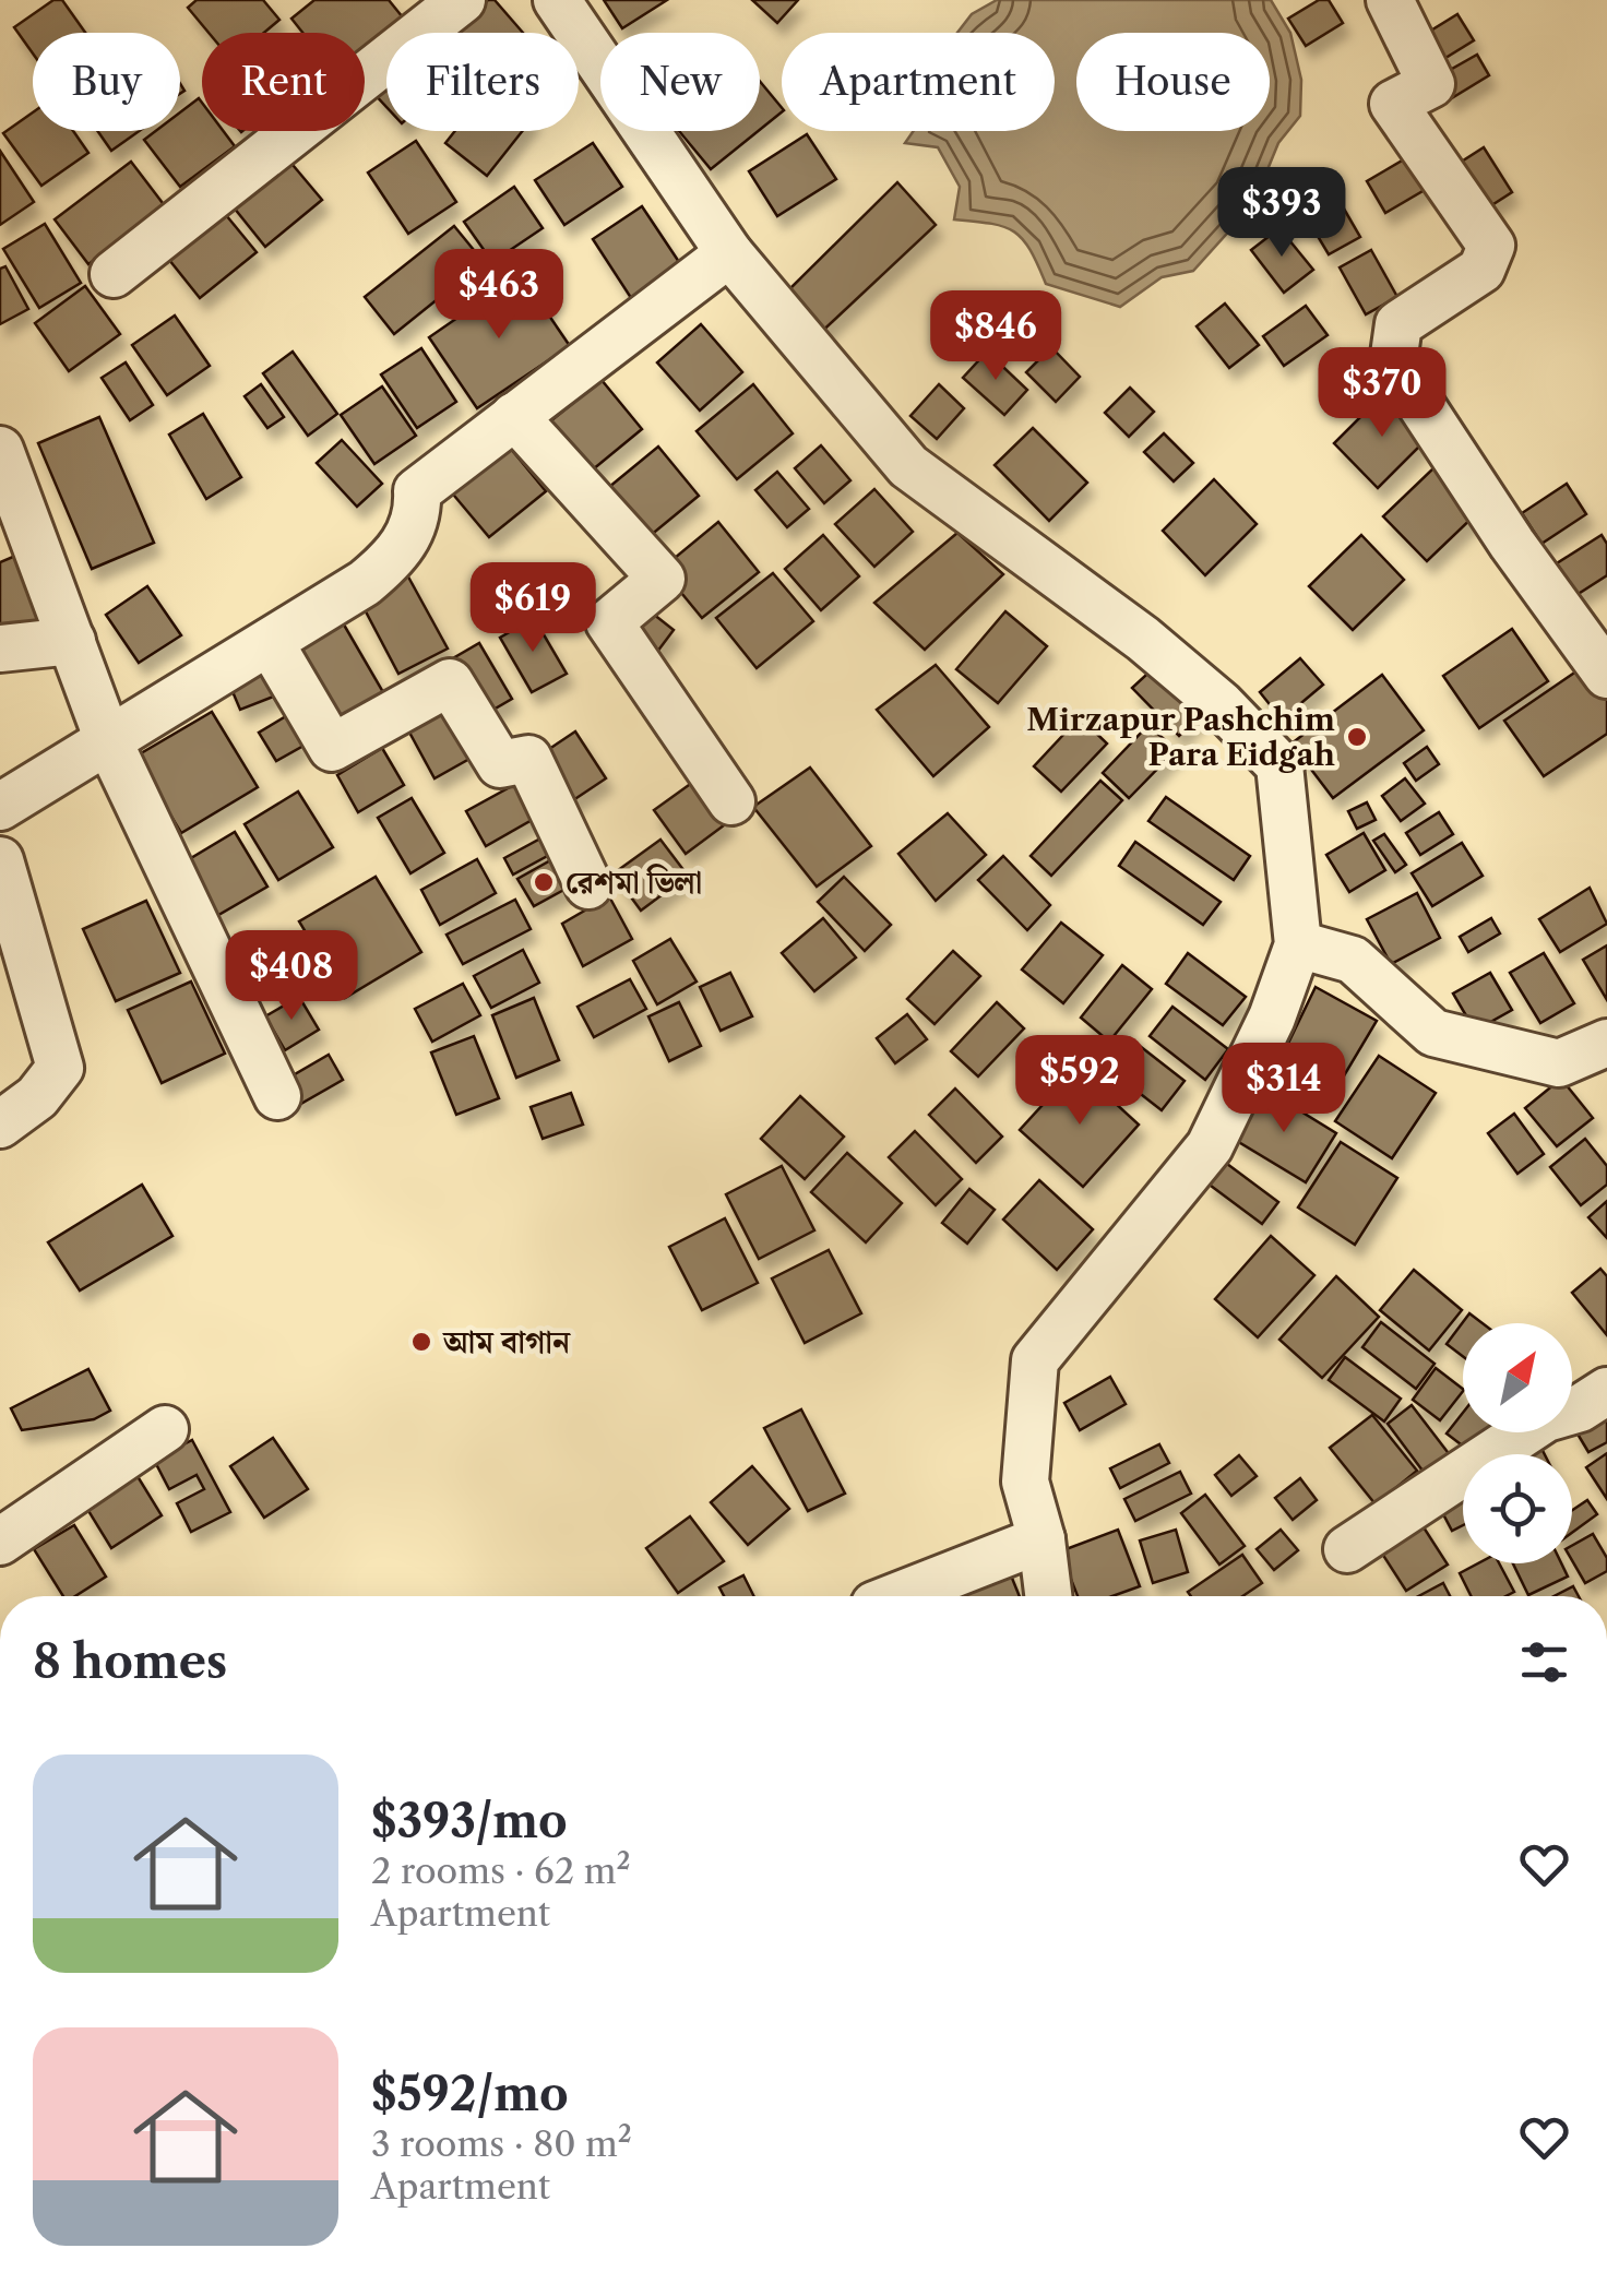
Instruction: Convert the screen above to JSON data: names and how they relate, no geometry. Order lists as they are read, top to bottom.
{
  "places": ["Mirzapur Pashchim Para Eidgah", "রেশমা ভিলা", "আম বাগান"],
  "north": "top right",
  "page": {
    "chip": [
      "Buy",
      "Rent",
      "Filters",
      "New",
      "Apartment",
      "House"
    ],
    "price": [
      "$393",
      "$463",
      "$846",
      "$370",
      "$619",
      "$408",
      "$592",
      "$314"
    ],
    "heading": "8 homes",
    "list": [
      {
        "name": "$393/mo",
        "note": "2 rooms · 62 m² · Apartment"
      },
      {
        "name": "$592/mo",
        "note": "3 rooms · 80 m² · Apartment"
      }
    ]
  }
}
